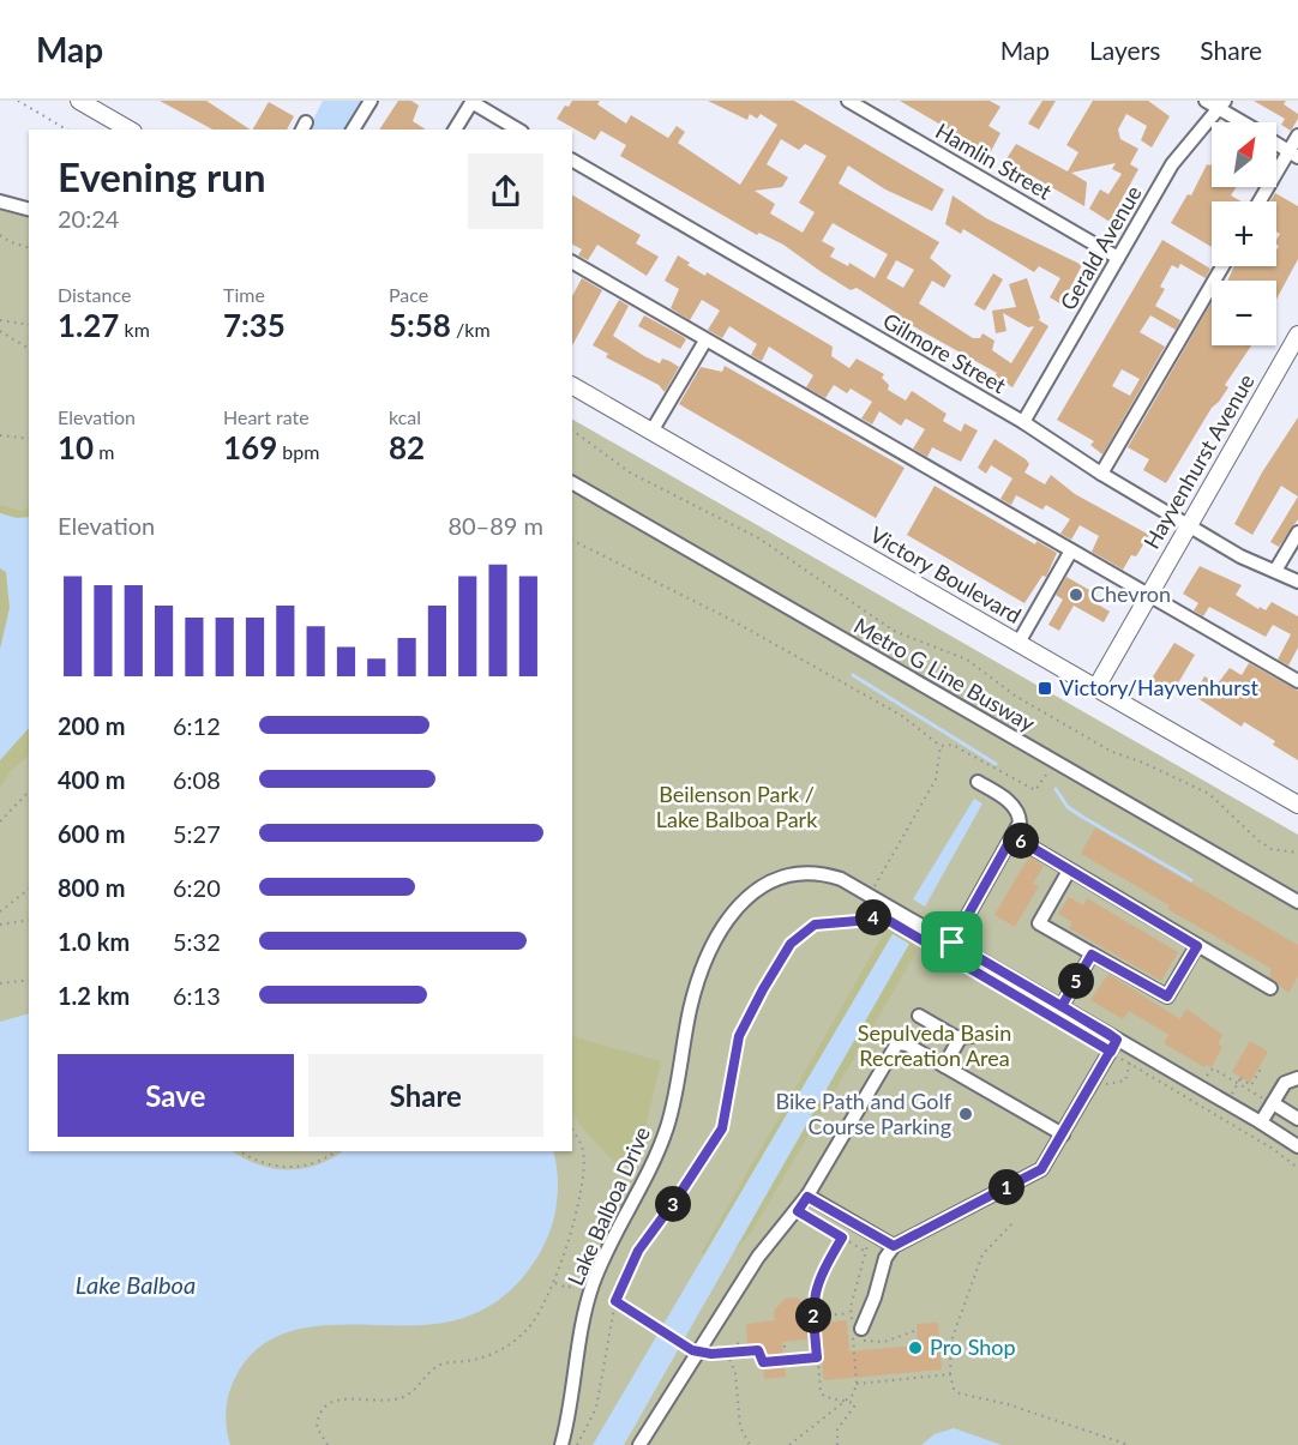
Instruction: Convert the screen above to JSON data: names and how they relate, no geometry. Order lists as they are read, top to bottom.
{
  "streets": {
    "main road": ["Hayvenhurst Avenue", "Victory Boulevard"],
    "street": [
      "Hamlin Street",
      "Gerald Avenue",
      "Gilmore Street",
      "Metro G Line Busway",
      "Lake Balboa Drive"
    ]
  },
  "crossings": [
    ["Hamlin Street", "Gerald Avenue"],
    ["Gerald Avenue", "Gilmore Street"],
    ["Gilmore Street", "Hayvenhurst Avenue"],
    ["Hayvenhurst Avenue", "Victory Boulevard"]
  ],
  "water": ["Lake Balboa"],
  "parks": ["Beilenson Park / Lake Balboa Park", "Sepulveda Basin Recreation Area"],
  "places": {
    "other": ["Chevron", "Bike Path and Golf Course Parking", "Pro Shop"],
    "transit": ["Victory/Hayvenhurst"]
  },
  "north": "top right",
  "page": {
    "header": "Map",
    "nav": ["Map", "Layers", "Share"],
    "map_buttons": ["+", "−"],
    "heading": ["Evening run", "20:24"],
    "stats": [
      ["Distance", "1.27 km"],
      ["Time", "7:35"],
      ["Pace", "5:58 /km"],
      ["Elevation", "10 m"],
      ["Heart rate", "169 bpm"],
      ["kcal", "82"]
    ],
    "chart": ["Elevation", "80–89 m"],
    "list": [
      {
        "name": "200 m",
        "note": "6:12"
      },
      {
        "name": "400 m",
        "note": "6:08"
      },
      {
        "name": "600 m",
        "note": "5:27"
      },
      {
        "name": "800 m",
        "note": "6:20"
      },
      {
        "name": "1.0 km",
        "note": "5:32"
      },
      {
        "name": "1.2 km",
        "note": "6:13"
      }
    ],
    "pins": [
      "6",
      "4",
      "5",
      "1",
      "3",
      "2"
    ],
    "buttons": ["Save", "Share"]
  }
}
